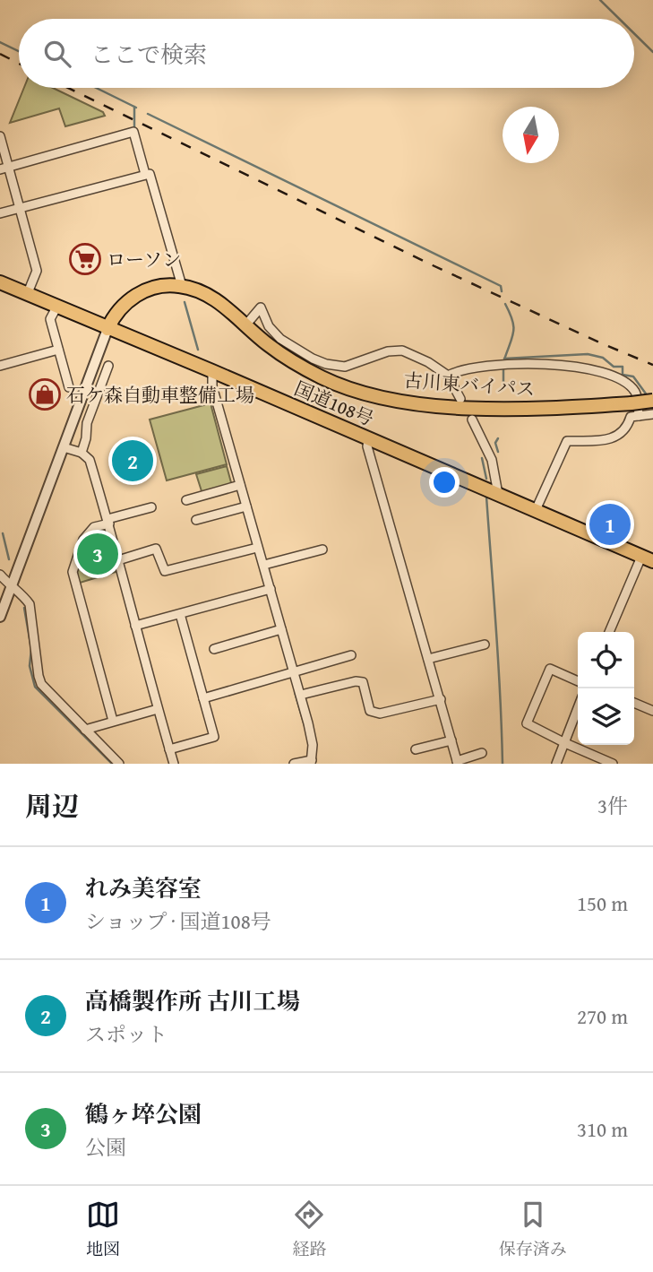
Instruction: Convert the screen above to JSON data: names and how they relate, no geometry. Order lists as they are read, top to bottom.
{
  "streets": {
    "highway": ["古川東バイパス", "国道108号"]
  },
  "crossings": [
    ["古川東バイパス", "国道108号"]
  ],
  "places": {
    "supermarket": ["ローソン"],
    "shop": ["石ケ森自動車整備工場"]
  },
  "north": "bottom",
  "page": {
    "search": "ここで検索",
    "pins": ["2", "1", "3"],
    "heading": ["周辺", "3件"],
    "list": [
      {
        "mark": "1",
        "name": "れみ美容室",
        "note": "ショップ · 国道108号",
        "value": "150 m"
      },
      {
        "mark": "2",
        "name": "高橋製作所 古川工場",
        "note": "スポット",
        "value": "270 m"
      },
      {
        "mark": "3",
        "name": "鶴ヶ埣公園",
        "note": "公園",
        "value": "310 m"
      }
    ],
    "nav": ["地図", "経路", "保存済み"]
  }
}
